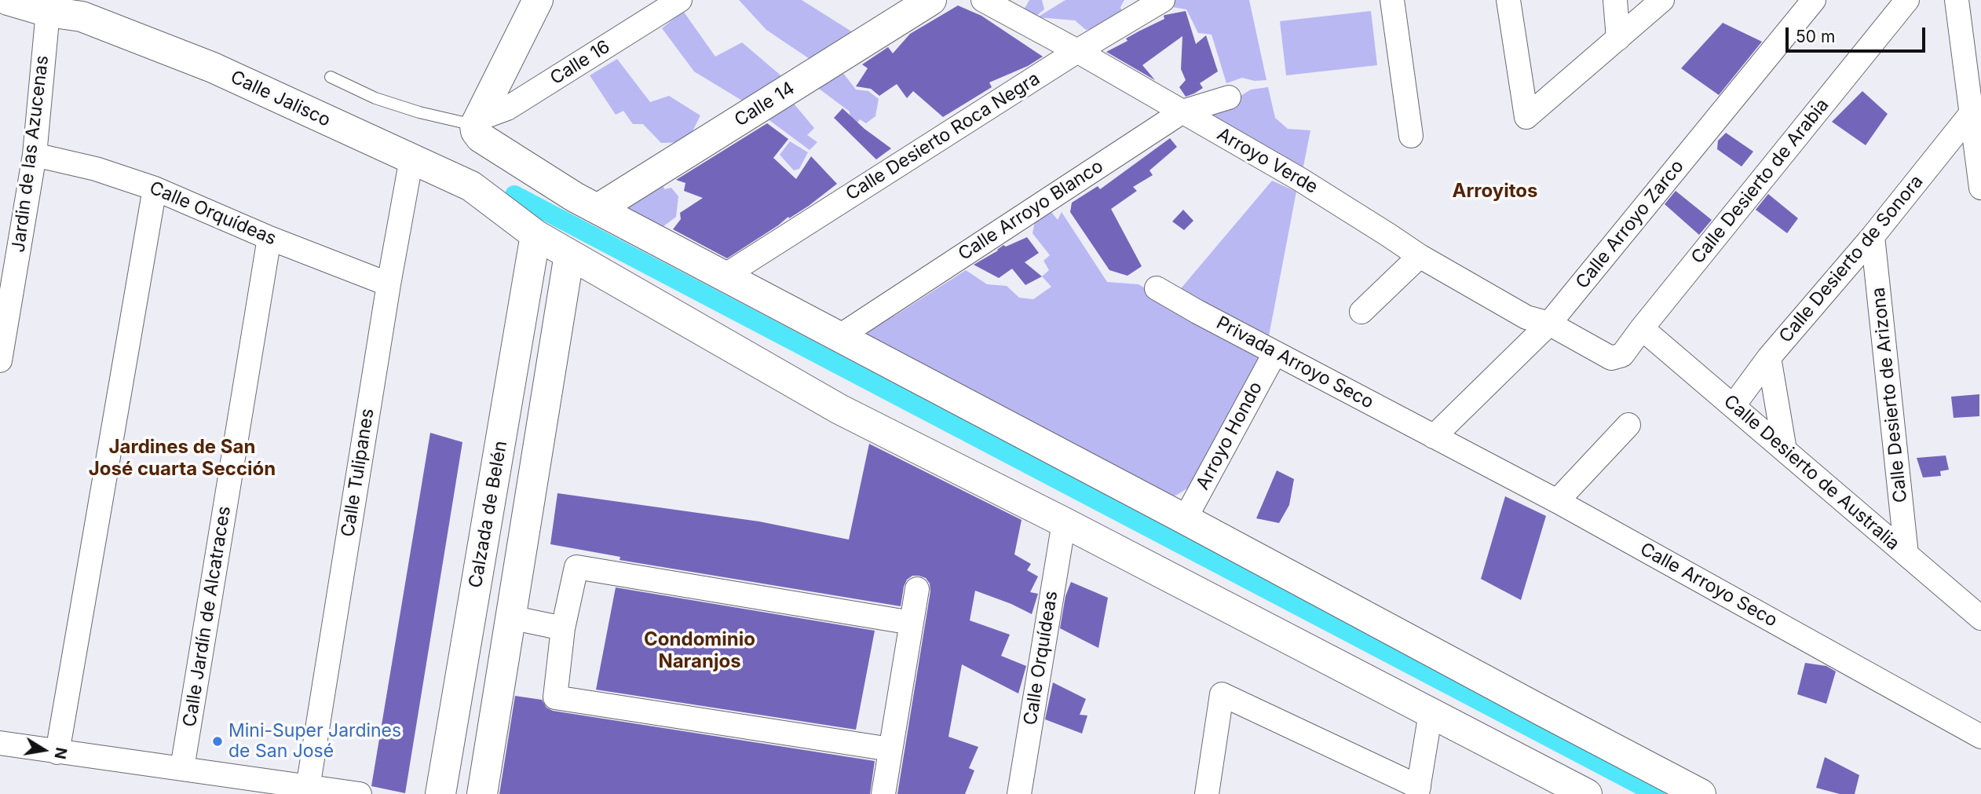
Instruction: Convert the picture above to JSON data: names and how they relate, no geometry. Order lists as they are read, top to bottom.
{
  "streets": {
    "street": [
      "Calle 16",
      "Calle Jalisco",
      "Calle 14",
      "Calle Desierto Roca Negra",
      "Jardin de las Azucenas",
      "Arroyo Verde",
      "Calle Desierto de Arabia",
      "Calle Arroyo Blanco",
      "Calle Orquídeas",
      "Calle Arroyo Zarco",
      "Calle Desierto de Sonora",
      "Privada Arroyo Seco",
      "Calle Desierto de Arizona",
      "Arroyo Hondo",
      "Calle Tulipanes",
      "Calle Desierto de Australia",
      "Calzada de Belén",
      "Calle Arroyo Seco",
      "Calle Jardín de Alcatraces"
    ]
  },
  "crossings": [
    ["Calle Jalisco", "Jardin de las Azucenas"],
    ["Calle Jalisco", "Calle Orquídeas"],
    ["Calle Jalisco", "Calle Tulipanes"],
    ["Calle Jalisco", "Calzada de Belén"],
    ["Calle Desierto Roca Negra", "Arroyo Verde"],
    ["Jardin de las Azucenas", "Calle Orquídeas"],
    ["Arroyo Verde", "Calle Desierto de Arabia"],
    ["Arroyo Verde", "Calle Arroyo Blanco"],
    ["Arroyo Verde", "Calle Arroyo Zarco"],
    ["Calle Desierto de Arabia", "Calle Desierto de Australia"],
    ["Calle Orquídeas", "Calle Tulipanes"],
    ["Calle Orquídeas", "Calle Jardín de Alcatraces"],
    ["Calle Arroyo Zarco", "Privada Arroyo Seco"],
    ["Calle Arroyo Zarco", "Calle Arroyo Seco"],
    ["Calle Desierto de Sonora", "Calle Desierto de Arizona"],
    ["Calle Desierto de Sonora", "Calle Desierto de Australia"],
    ["Privada Arroyo Seco", "Arroyo Hondo"],
    ["Privada Arroyo Seco", "Calle Arroyo Seco"],
    ["Calle Desierto de Arizona", "Calle Desierto de Australia"]
  ],
  "districts": ["Arroyitos", "Jardines de San José cuarta Sección", "Condominio Naranjos"],
  "places": ["Mini-Super Jardines de San José"],
  "scale_bar": "50 m",
  "north": "right"
}
